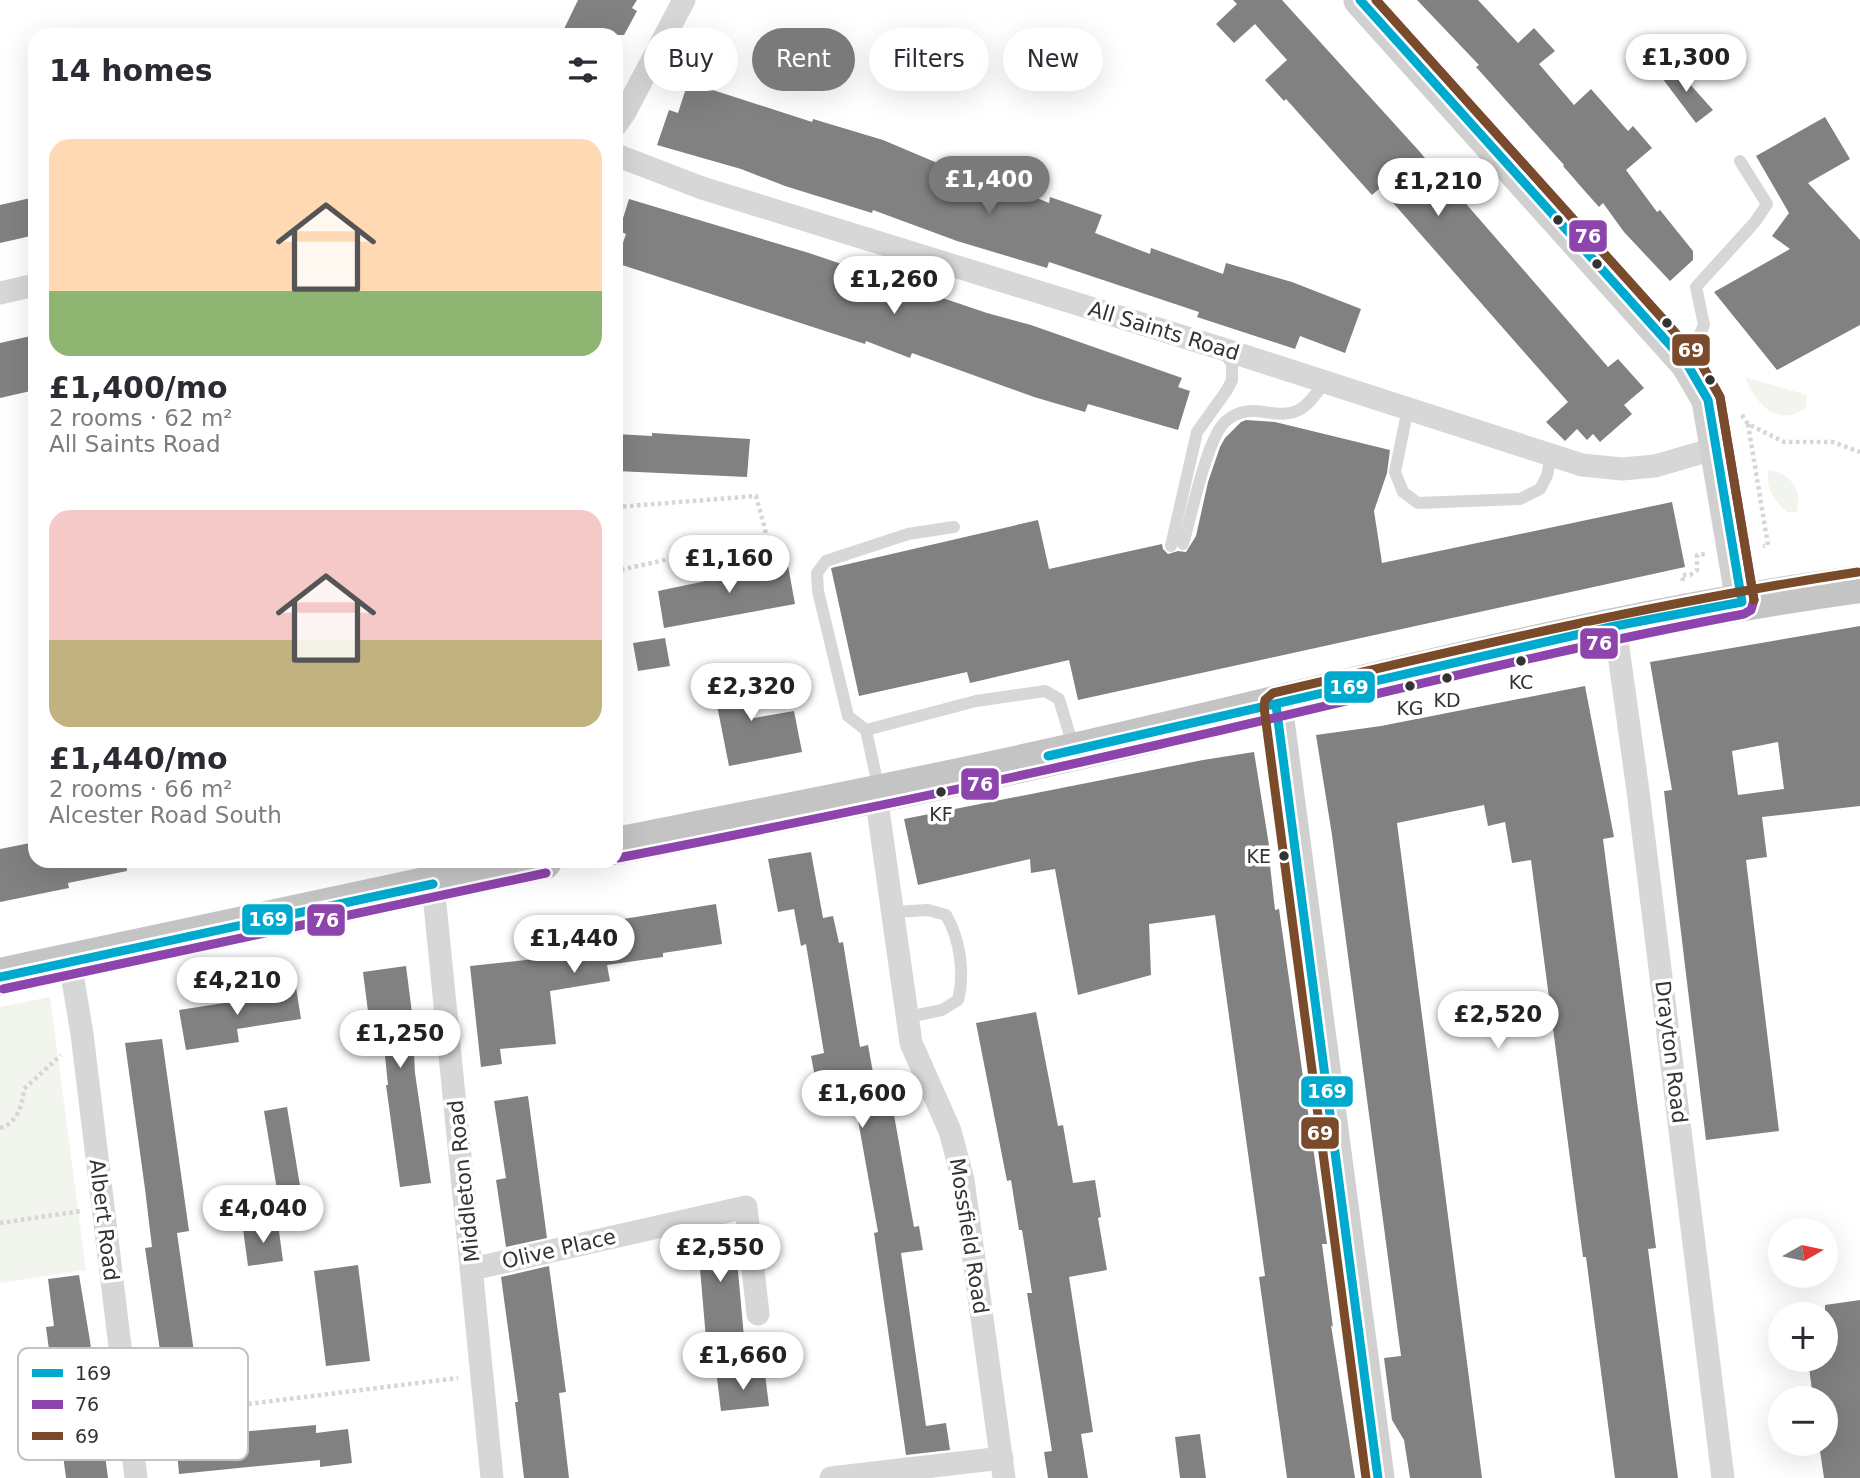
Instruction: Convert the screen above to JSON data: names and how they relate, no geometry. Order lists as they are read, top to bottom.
{
  "streets": {
    "street": [
      "All Saints Road",
      "Drayton Road",
      "Middleton Road",
      "Albert Road",
      "Mossfield Road",
      "Olive Place"
    ]
  },
  "crossings": [
    ["Middleton Road", "Olive Place"]
  ],
  "places": [
    "KC",
    "KD",
    "KG",
    "KF",
    "KE"
  ],
  "lines": ["transit line 169", "transit line 76", "transit line 69"],
  "legend": ["169", "76", "69"],
  "north": "right",
  "page": {
    "chip": [
      "Buy",
      "Rent",
      "Filters",
      "New"
    ],
    "heading": "14 homes",
    "price": [
      "£1,300",
      "£1,400",
      "£1,210",
      "£1,260",
      "£1,160",
      "£2,320",
      "£1,440",
      "£4,210",
      "£2,520",
      "£1,250",
      "£1,600",
      "£4,040",
      "£2,550",
      "£1,660"
    ],
    "list": [
      {
        "name": "£1,400/mo",
        "note": "2 rooms · 62 m² · All Saints Road"
      },
      {
        "name": "£1,440/mo",
        "note": "2 rooms · 66 m² · Alcester Road South"
      }
    ],
    "map_buttons": ["+", "−"]
  }
}
